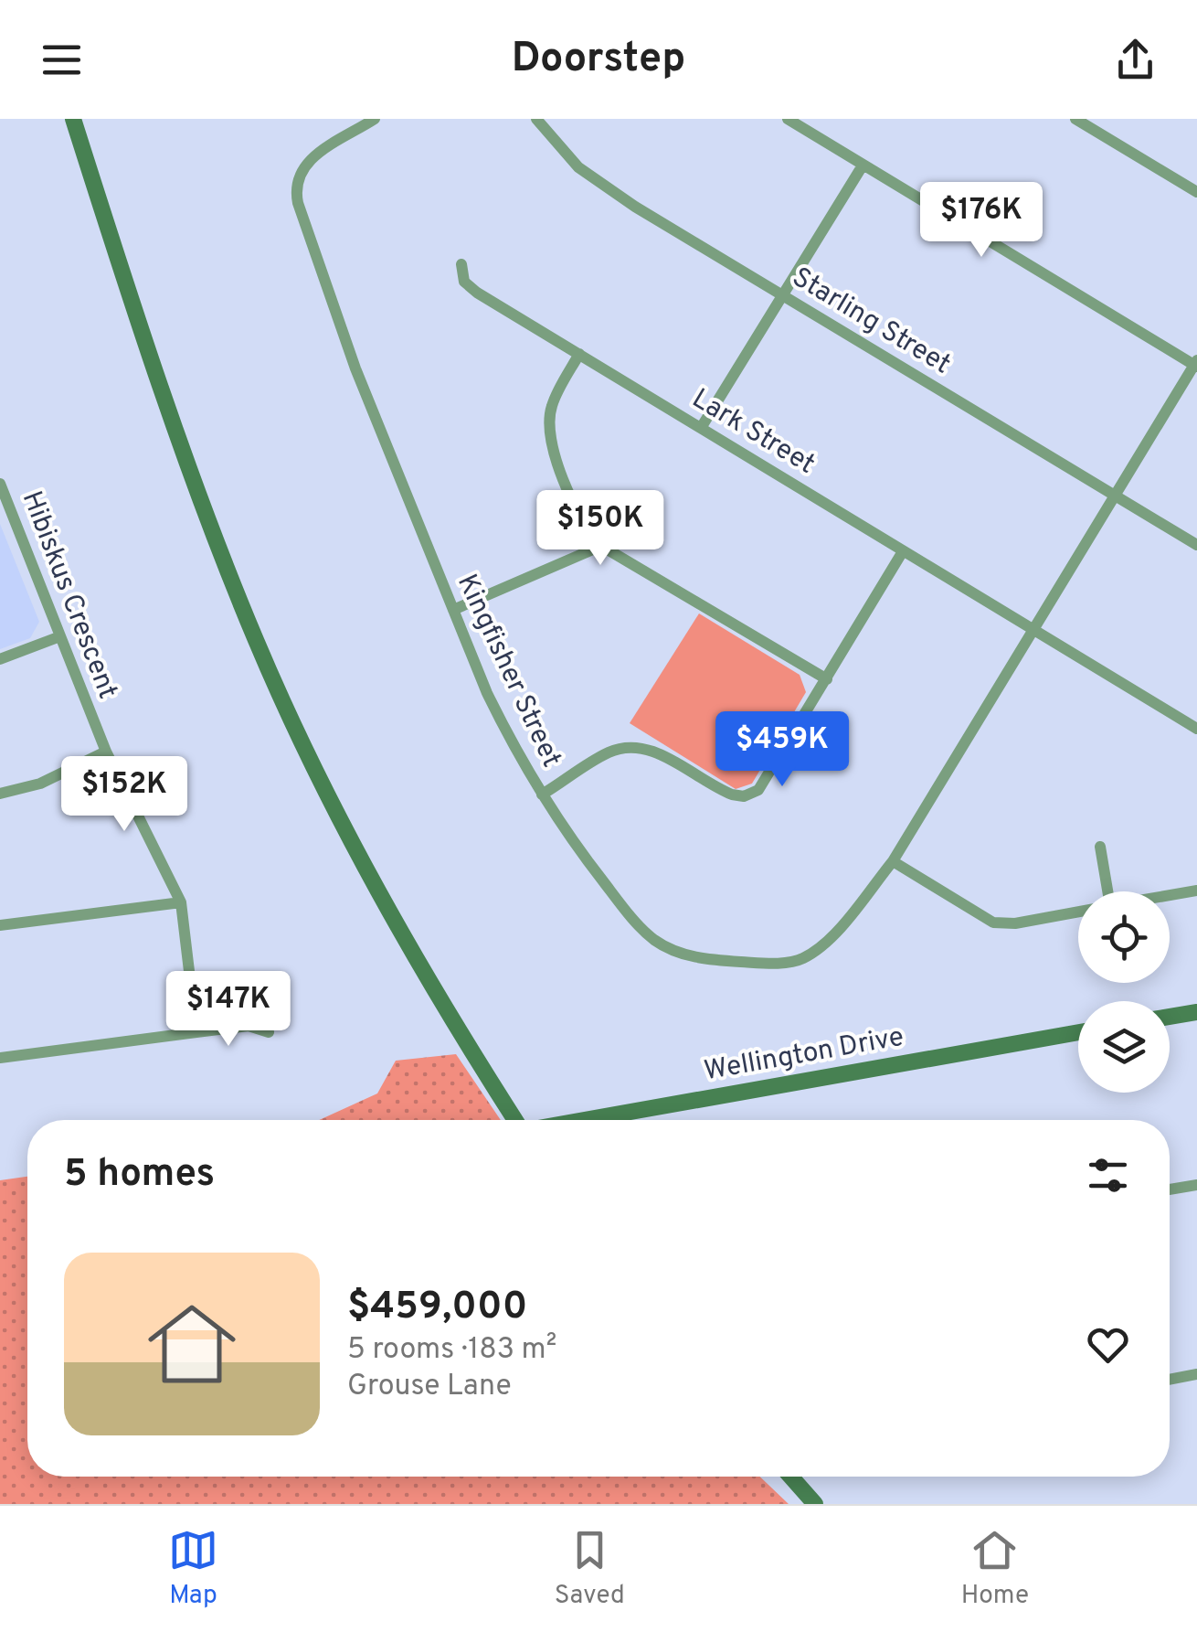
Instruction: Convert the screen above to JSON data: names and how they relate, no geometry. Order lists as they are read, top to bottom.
{
  "streets": {
    "main road": ["Wellington Drive"],
    "street": [
      "Starling Street",
      "Lark Street",
      "Hibiskus Crescent",
      "Kingfisher Street"
    ]
  },
  "crossings": [
    ["Starling Street", "Kingfisher Street"],
    ["Lark Street", "Kingfisher Street"]
  ],
  "page": {
    "header": "Doorstep",
    "price": [
      "$176K",
      "$150K",
      "$459K",
      "$152K",
      "$147K"
    ],
    "heading": "5 homes",
    "list": [
      {
        "name": "$459,000",
        "note": "5 rooms · 183 m² · Grouse Lane"
      }
    ],
    "tabs": ["Map", "Saved", "Home"]
  }
}
